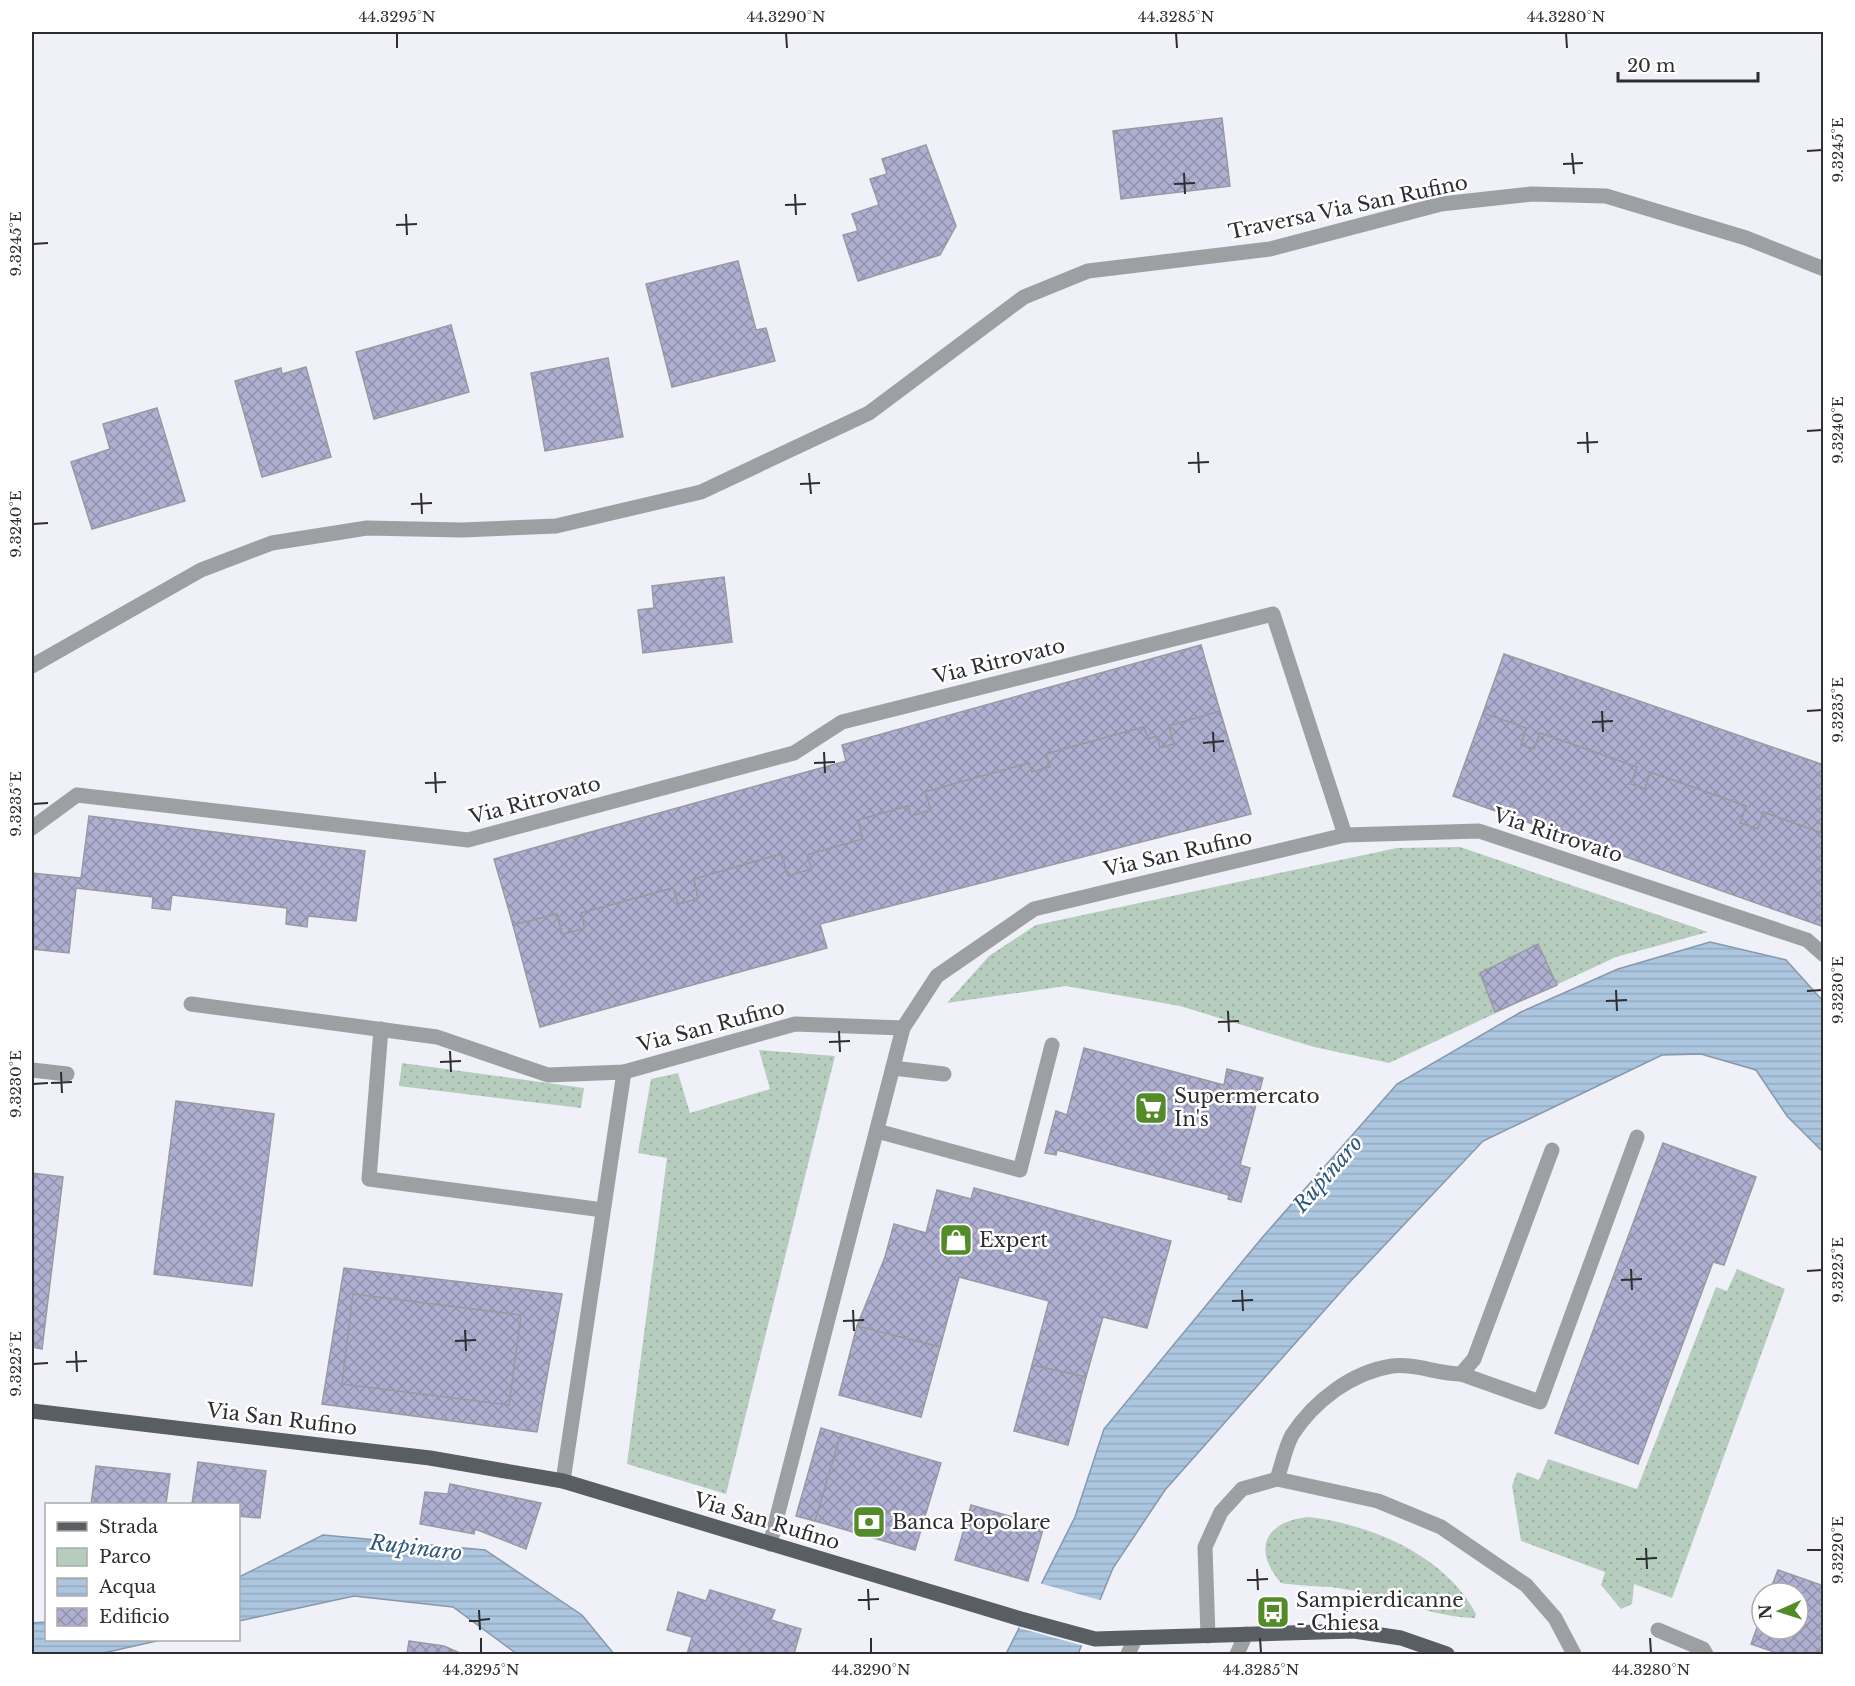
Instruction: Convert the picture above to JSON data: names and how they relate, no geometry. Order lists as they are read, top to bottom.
{
  "streets": {
    "main road": ["Via San Rufino"],
    "street": ["Traversa Via San Rufino", "Via Ritrovato"]
  },
  "crossings": [
    ["Via Ritrovato", "Via San Rufino"]
  ],
  "water": ["Rupinaro"],
  "places": {
    "supermarket": ["Supermercato In's"],
    "shop": ["Expert"],
    "bank": ["Banca Popolare"],
    "bus stop": ["Sampierdicanne - Chiesa"]
  },
  "legend": [
    "Strada",
    "Parco",
    "Acqua",
    "Edificio"
  ],
  "scale_bar": "20 m",
  "north": "left",
  "coordinates": [
    "44.3295°N",
    "44.3290°N",
    "44.3285°N",
    "44.3280°N",
    "9.3245°E",
    "9.3240°E",
    "9.3235°E",
    "9.3230°E",
    "9.3225°E",
    "9.3220°E"
  ]
}
